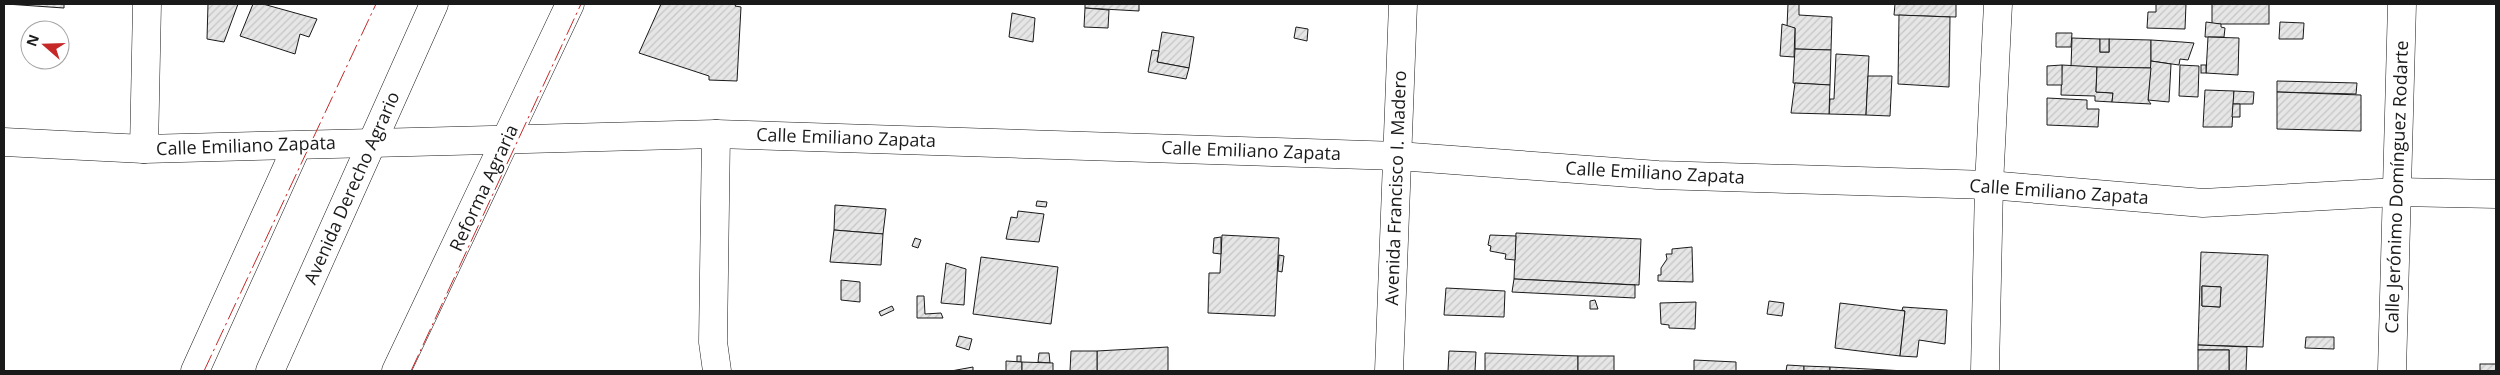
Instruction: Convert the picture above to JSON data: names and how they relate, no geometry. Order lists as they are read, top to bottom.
{
  "streets": {
    "street": [
      "Calle Emiliano Zapata",
      "Calle Jerónimo Domínguez Rodarte",
      "Avenida Derecho Agrario",
      "Reforma Agraria",
      "Avenida Francisco I. Madero"
    ]
  },
  "crossings": [
    ["Calle Emiliano Zapata", "Calle Jerónimo Domínguez Rodarte"],
    ["Calle Emiliano Zapata", "Avenida Derecho Agrario"],
    ["Calle Emiliano Zapata", "Reforma Agraria"],
    ["Calle Emiliano Zapata", "Avenida Francisco I. Madero"]
  ],
  "north": "left"
}
